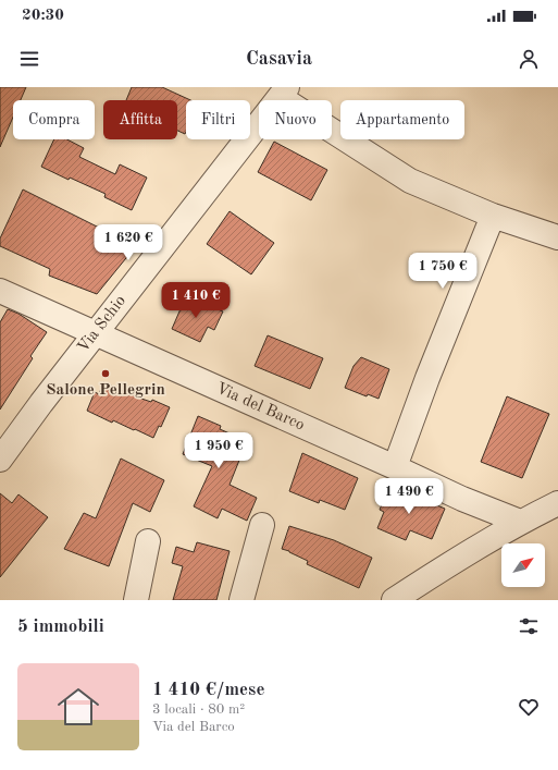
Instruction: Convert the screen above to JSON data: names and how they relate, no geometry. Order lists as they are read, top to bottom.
{
  "streets": {
    "street": ["Via Schio", "Via del Barco"]
  },
  "crossings": [
    ["Via Schio", "Via del Barco"]
  ],
  "places": ["Salone Pellegrin"],
  "north": "top right",
  "page": {
    "status": "20:30",
    "header": "Casavia",
    "chip": [
      "Compra",
      "Affitta",
      "Filtri",
      "Nuovo",
      "Appartamento"
    ],
    "price": [
      "1 620 €",
      "1 750 €",
      "1 410 €",
      "1 950 €",
      "1 490 €"
    ],
    "heading": "5 immobili",
    "list": [
      {
        "name": "1 410 €/mese",
        "note": "3 locali · 80 m² · Via del Barco"
      }
    ]
  }
}
